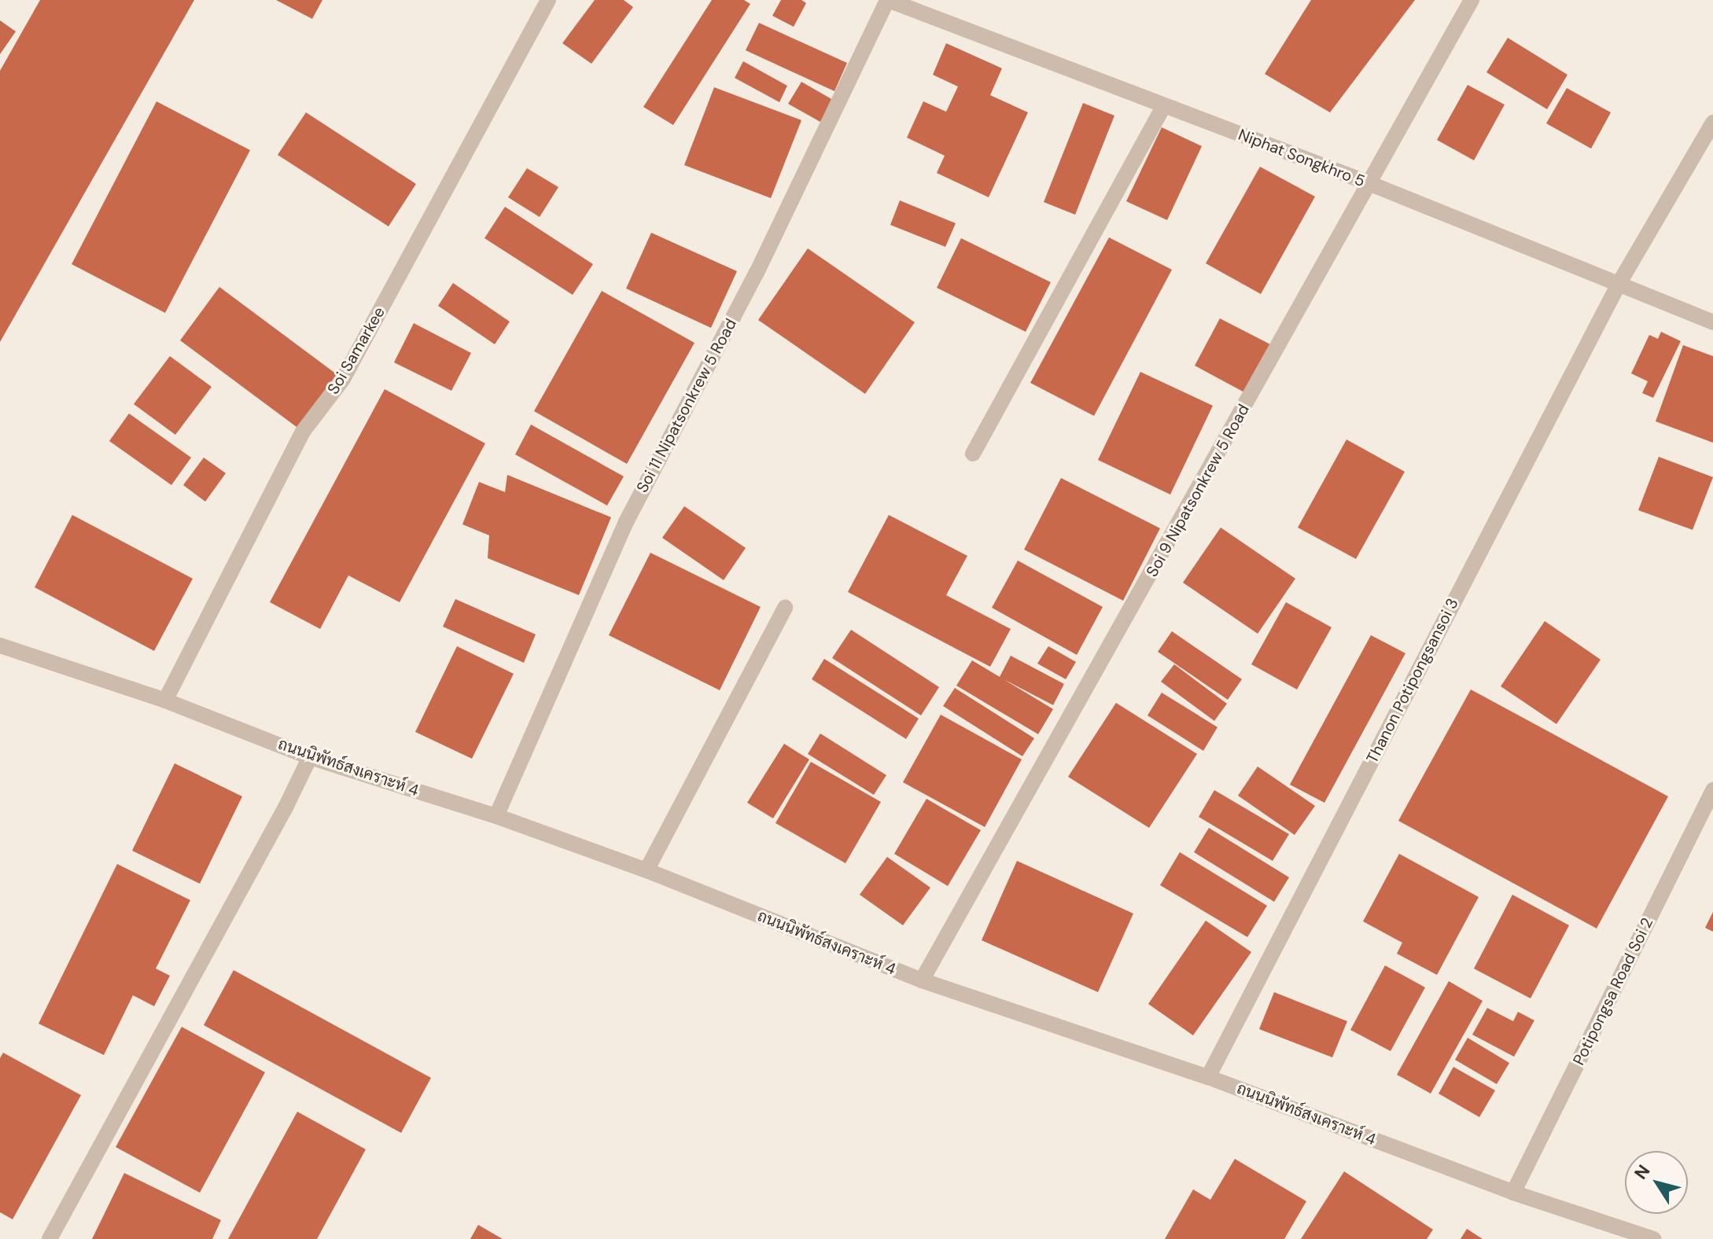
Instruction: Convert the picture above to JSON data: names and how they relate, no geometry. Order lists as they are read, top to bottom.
{
  "streets": {
    "street": [
      "Niphat Songkhro 5",
      "Soi Samarkee",
      "Soi 11 Nipatsonkrew 5 Road",
      "Soi 9 Nipatsonkrew 5 Road",
      "Thanon Potipongsansoi 3",
      "ถนนนิพัทธ์สงเคราะห์ 4",
      "Potipongsa Road Soi 2"
    ]
  },
  "crossings": [
    ["Niphat Songkhro 5", "Soi 11 Nipatsonkrew 5 Road"],
    ["Niphat Songkhro 5", "Soi 9 Nipatsonkrew 5 Road"],
    ["Niphat Songkhro 5", "Thanon Potipongsansoi 3"],
    ["Soi Samarkee", "ถนนนิพัทธ์สงเคราะห์ 4"],
    ["Soi 11 Nipatsonkrew 5 Road", "ถนนนิพัทธ์สงเคราะห์ 4"],
    ["Soi 9 Nipatsonkrew 5 Road", "ถนนนิพัทธ์สงเคราะห์ 4"],
    ["Thanon Potipongsansoi 3", "ถนนนิพัทธ์สงเคราะห์ 4"],
    ["ถนนนิพัทธ์สงเคราะห์ 4", "Potipongsa Road Soi 2"]
  ],
  "north": "top left"
}
